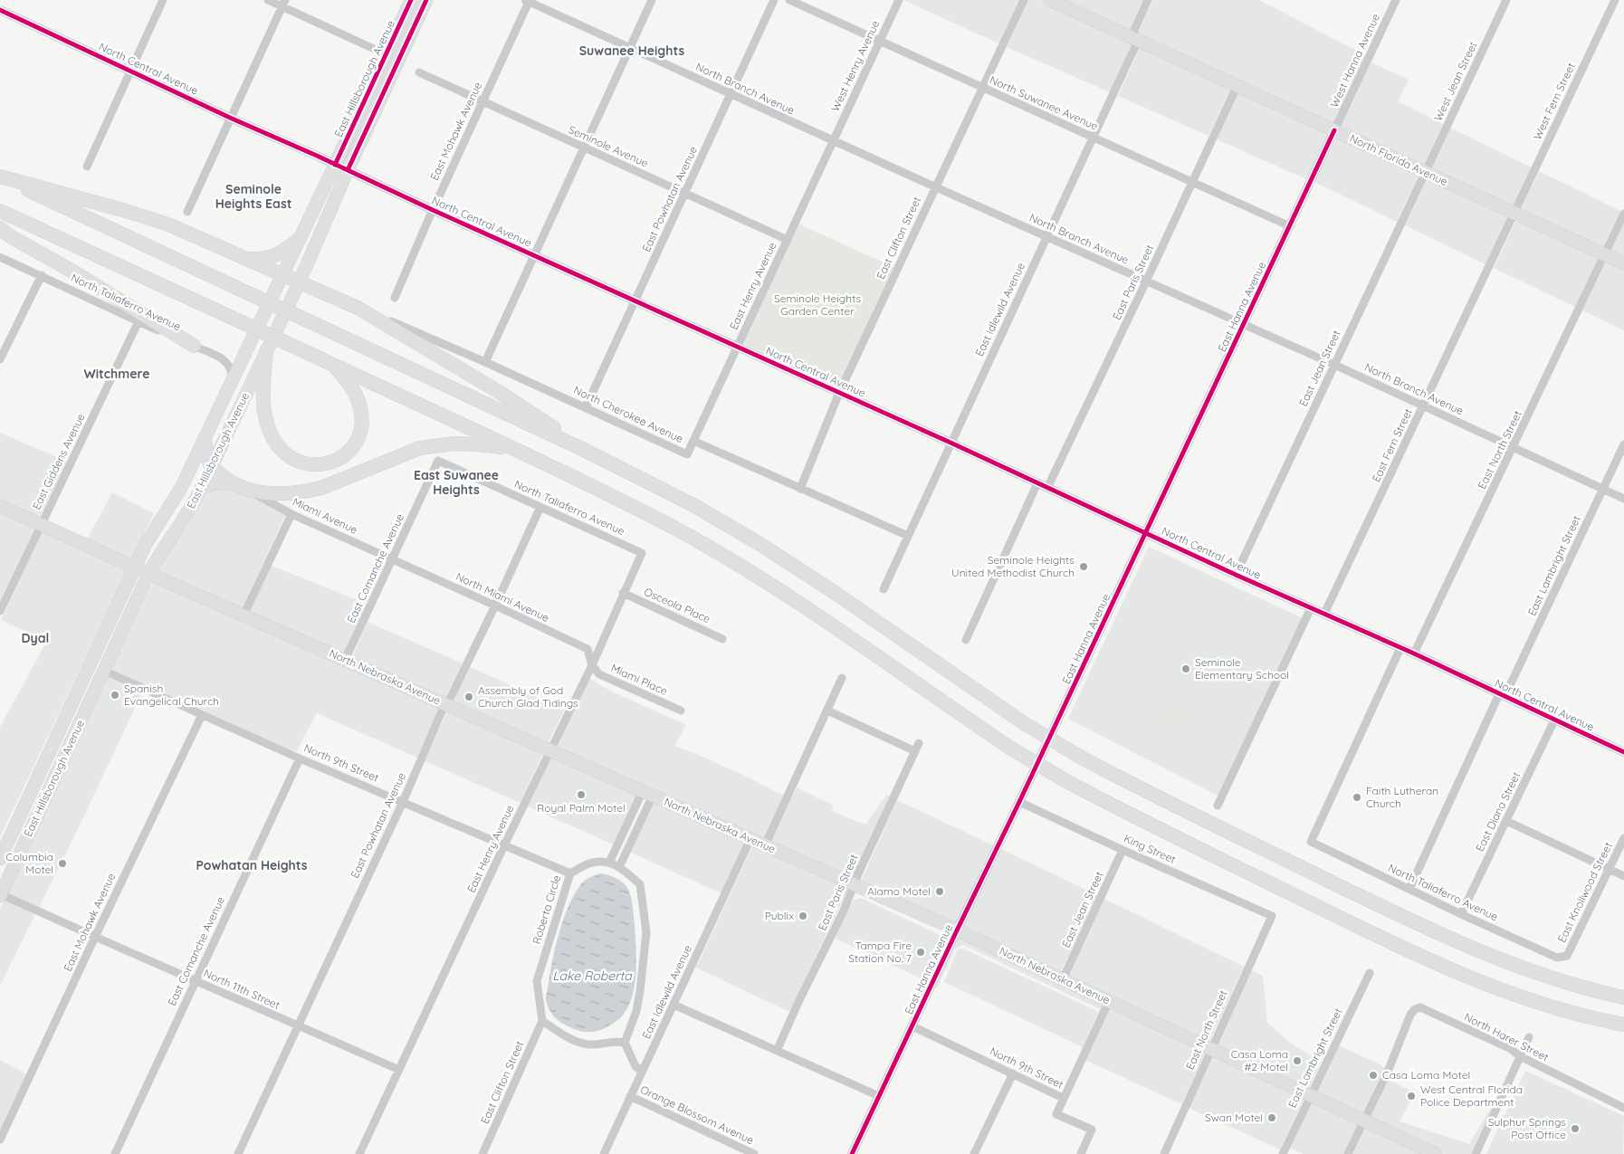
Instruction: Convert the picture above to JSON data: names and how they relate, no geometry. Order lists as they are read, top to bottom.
{
  "streets": {
    "main road": ["East Hillsborough Avenue", "North Florida Avenue", "North Nebraska Avenue"],
    "street": [
      "West Hanna Avenue",
      "West Henry Avenue",
      "North Central Avenue",
      "West Jean Street",
      "North Branch Avenue",
      "West Fern Street",
      "North Suwanee Avenue",
      "East Mohawk Avenue",
      "Seminole Avenue",
      "East Powhatan Avenue",
      "East Clifton Street",
      "East Paris Street",
      "East Henry Avenue",
      "North Taliaferro Avenue",
      "East Hanna Avenue",
      "East Idlewild Avenue",
      "East Jean Street",
      "North Cherokee Avenue",
      "East Fern Street",
      "East North Street",
      "East Giddens Avenue",
      "Miami Avenue",
      "East Lambright Street",
      "East Comanche Avenue",
      "North Miami Avenue",
      "Osceola Place",
      "Miami Place",
      "North 9th Street",
      "East Diana Street",
      "King Street",
      "East Knollwood Street",
      "Roberta Circle",
      "North 11th Street",
      "North Harer Street",
      "Orange Blossom Avenue"
    ]
  },
  "crossings": [
    ["West Hanna Avenue", "North Florida Avenue"],
    ["West Hanna Avenue", "East Hanna Avenue"],
    ["West Henry Avenue", "North Branch Avenue"],
    ["West Henry Avenue", "North Suwanee Avenue"],
    ["West Henry Avenue", "East Henry Avenue"],
    ["North Central Avenue", "East Hillsborough Avenue"],
    ["North Central Avenue", "East Mohawk Avenue"],
    ["North Central Avenue", "East Powhatan Avenue"],
    ["North Central Avenue", "East Clifton Street"],
    ["North Central Avenue", "East Paris Street"],
    ["North Central Avenue", "East Henry Avenue"],
    ["North Central Avenue", "North Taliaferro Avenue"],
    ["North Central Avenue", "East Hanna Avenue"],
    ["North Central Avenue", "East Idlewild Avenue"],
    ["North Central Avenue", "East Jean Street"],
    ["North Central Avenue", "East Fern Street"],
    ["North Central Avenue", "East North Street"],
    ["North Central Avenue", "East Lambright Street"],
    ["North Central Avenue", "East Diana Street"],
    ["East Hillsborough Avenue", "North Taliaferro Avenue"],
    ["East Hillsborough Avenue", "North Nebraska Avenue"],
    ["East Hillsborough Avenue", "North 9th Street"],
    ["East Hillsborough Avenue", "North 11th Street"],
    ["West Jean Street", "North Florida Avenue"],
    ["West Jean Street", "East Jean Street"],
    ["North Branch Avenue", "East Mohawk Avenue"],
    ["North Branch Avenue", "East Powhatan Avenue"],
    ["North Branch Avenue", "East Clifton Street"],
    ["North Branch Avenue", "East Paris Street"],
    ["North Branch Avenue", "East Henry Avenue"],
    ["North Branch Avenue", "East Hanna Avenue"],
    ["North Branch Avenue", "East Idlewild Avenue"],
    ["North Branch Avenue", "East Jean Street"],
    ["North Branch Avenue", "East Fern Street"],
    ["North Branch Avenue", "East North Street"],
    ["North Branch Avenue", "East Lambright Street"],
    ["West Fern Street", "North Florida Avenue"],
    ["West Fern Street", "East Fern Street"],
    ["North Suwanee Avenue", "East Clifton Street"],
    ["North Suwanee Avenue", "East Paris Street"],
    ["North Suwanee Avenue", "East Hanna Avenue"],
    ["North Suwanee Avenue", "East Idlewild Avenue"],
    ["East Mohawk Avenue", "Seminole Avenue"],
    ["East Mohawk Avenue", "North 9th Street"],
    ["East Mohawk Avenue", "North 11th Street"],
    ["Seminole Avenue", "East Powhatan Avenue"],
    ["Seminole Avenue", "East Henry Avenue"],
    ["North Florida Avenue", "East Paris Street"],
    ["North Florida Avenue", "East Hanna Avenue"],
    ["North Florida Avenue", "East Idlewild Avenue"],
    ["North Florida Avenue", "East Jean Street"],
    ["North Florida Avenue", "East Fern Street"],
    ["North Florida Avenue", "East North Street"],
    ["East Powhatan Avenue", "North Taliaferro Avenue"],
    ["East Powhatan Avenue", "North Cherokee Avenue"],
    ["East Powhatan Avenue", "North Miami Avenue"],
    ["East Powhatan Avenue", "North Nebraska Avenue"],
    ["East Powhatan Avenue", "North 9th Street"],
    ["East Powhatan Avenue", "North 11th Street"],
    ["East Clifton Street", "North Cherokee Avenue"],
    ["East Clifton Street", "Roberta Circle"],
    ["East Paris Street", "North Nebraska Avenue"],
    ["East Henry Avenue", "North Taliaferro Avenue"],
    ["East Henry Avenue", "North Cherokee Avenue"],
    ["East Henry Avenue", "North Miami Avenue"],
    ["East Henry Avenue", "Osceola Place"],
    ["East Henry Avenue", "North Nebraska Avenue"],
    ["East Henry Avenue", "Miami Place"],
    ["East Henry Avenue", "North 9th Street"],
    ["East Henry Avenue", "North 11th Street"],
    ["North Taliaferro Avenue", "East Giddens Avenue"],
    ["North Taliaferro Avenue", "East Lambright Street"],
    ["North Taliaferro Avenue", "East Comanche Avenue"],
    ["North Taliaferro Avenue", "East Diana Street"],
    ["North Taliaferro Avenue", "East Knollwood Street"],
    ["East Hanna Avenue", "North Nebraska Avenue"],
    ["East Hanna Avenue", "North 9th Street"],
    ["East Hanna Avenue", "King Street"],
    ["East Idlewild Avenue", "North Cherokee Avenue"],
    ["East Idlewild Avenue", "North Nebraska Avenue"],
    ["East Idlewild Avenue", "Orange Blossom Avenue"],
    ["East Jean Street", "North Nebraska Avenue"],
    ["East Jean Street", "King Street"],
    ["East North Street", "North Nebraska Avenue"],
    ["East North Street", "King Street"],
    ["East Giddens Avenue", "North Nebraska Avenue"],
    ["Miami Avenue", "East Comanche Avenue"],
    ["Miami Avenue", "North Miami Avenue"],
    ["East Lambright Street", "North Nebraska Avenue"],
    ["East Comanche Avenue", "North Miami Avenue"],
    ["East Comanche Avenue", "North Nebraska Avenue"],
    ["East Comanche Avenue", "North 9th Street"],
    ["East Comanche Avenue", "North 11th Street"],
    ["North Miami Avenue", "Miami Place"],
    ["North Nebraska Avenue", "North Harer Street"],
    ["North 9th Street", "Roberta Circle"]
  ],
  "districts": [
    "Suwanee Heights",
    "Seminole Heights East",
    "Witchmere",
    "East Suwanee Heights",
    "Dyal",
    "Powhatan Heights"
  ],
  "water": ["Lake Roberta"],
  "parks": ["Seminole Heights Garden Center"],
  "places": [
    "Seminole Heights United Methodist Church",
    "Seminole Elementary School",
    "Spanish Evangelical Church",
    "Assembly of God Church Glad Tidings",
    "Royal Palm Motel",
    "Faith Lutheran Church",
    "Columbia Motel",
    "Alamo Motel",
    "Publix",
    "Tampa Fire Station No. 7",
    "Casa Loma #2 Motel",
    "Casa Loma Motel",
    "West Central Florida Police Department",
    "Swan Motel",
    "Sulphur Springs Post Office"
  ]
}
